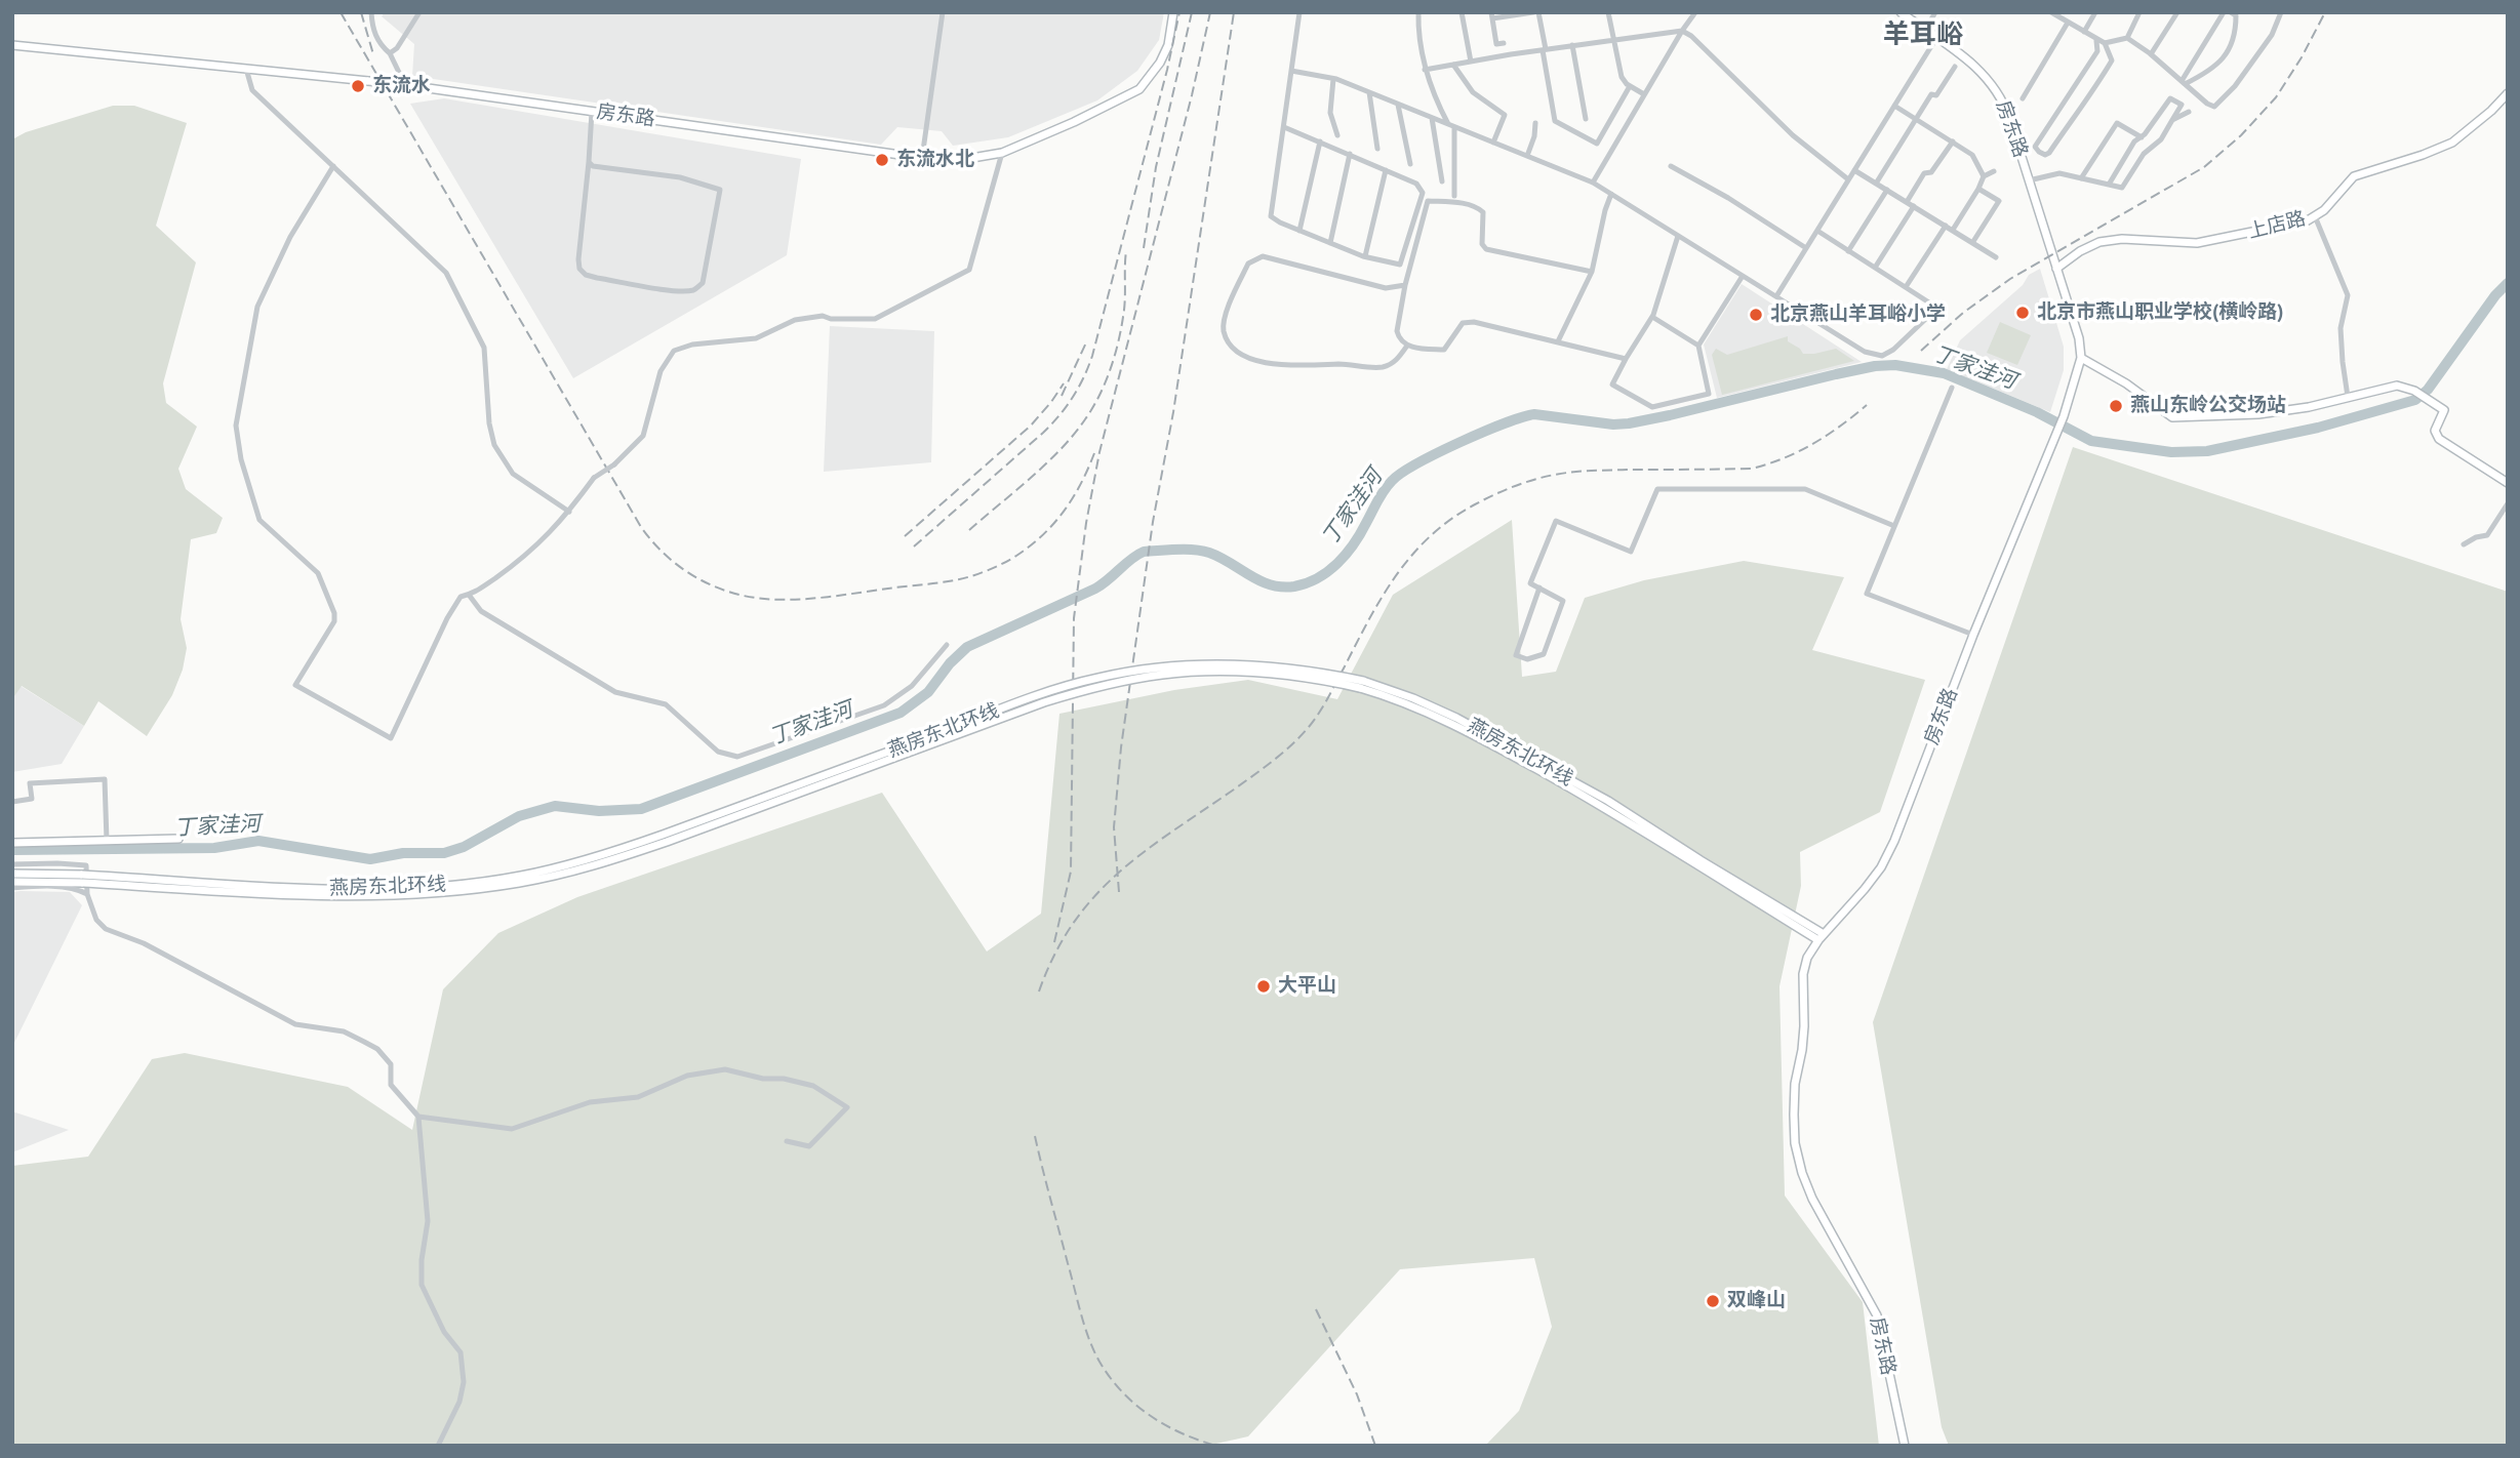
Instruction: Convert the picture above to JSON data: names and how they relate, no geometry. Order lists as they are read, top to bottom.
{
  "streets": {
    "main road": ["房东路", "上店路", "燕房东北环线"]
  },
  "crossings": [
    ["房东路", "上店路"],
    ["房东路", "燕房东北环线"]
  ],
  "districts": ["羊耳峪"],
  "water": ["丁家洼河"],
  "places": [
    "东流水",
    "东流水北",
    "北京市燕山职业学校(横岭路)",
    "北京燕山羊耳峪小学",
    "燕山东岭公交场站",
    "大平山",
    "双峰山"
  ]
}
